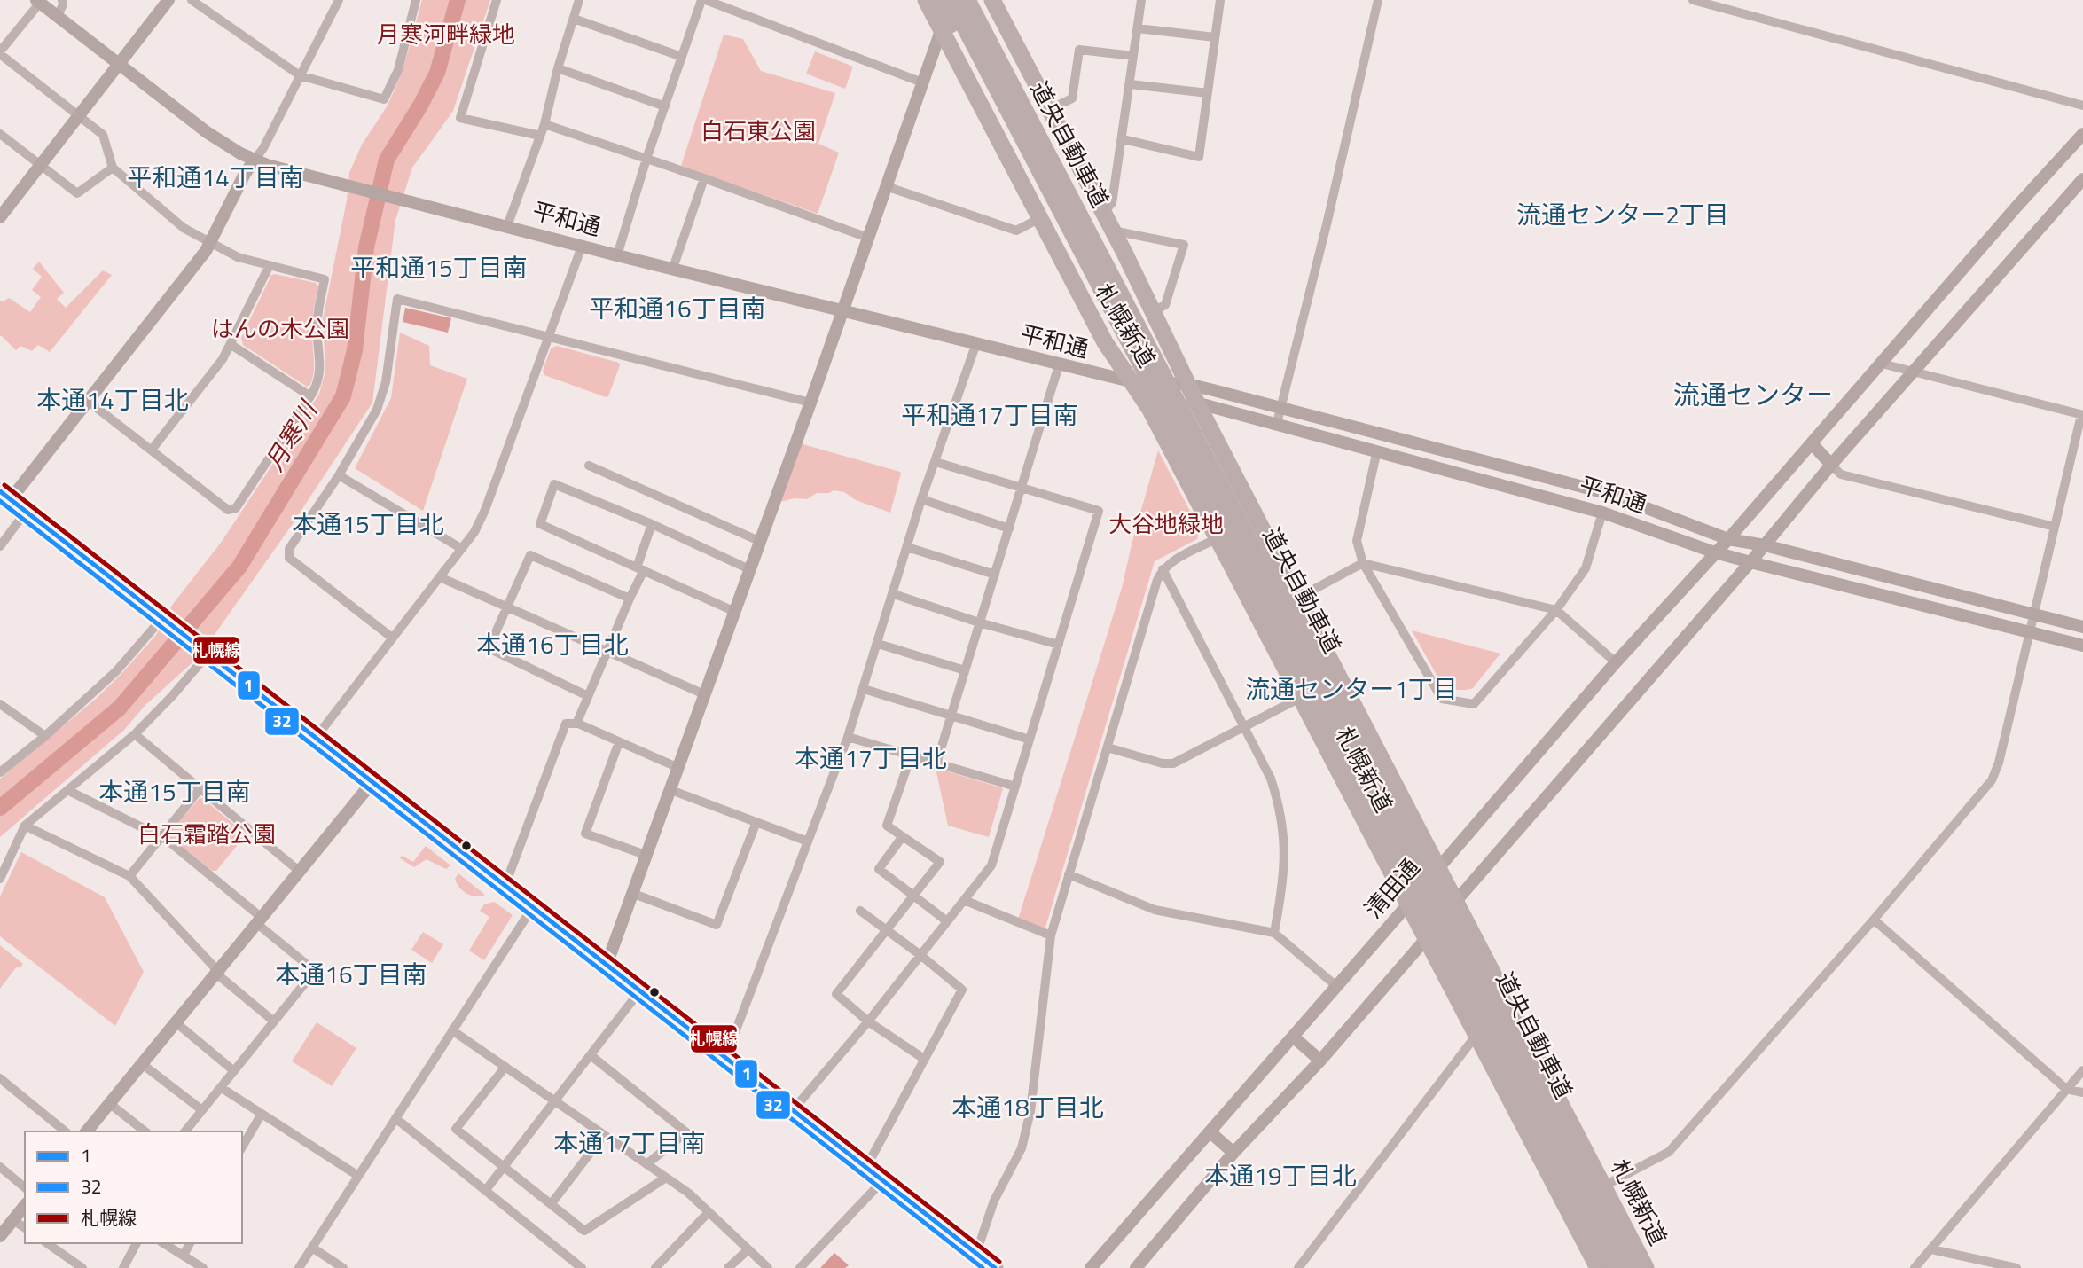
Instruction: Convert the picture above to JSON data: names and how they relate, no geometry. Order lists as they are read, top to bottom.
{
  "streets": {
    "highway": ["道央自動車道", "札幌新道"],
    "street": ["平和通", "清田通"]
  },
  "crossings": [
    ["平和通", "札幌新道"],
    ["平和通", "清田通"],
    ["札幌新道", "清田通"]
  ],
  "districts": [
    "平和通14丁目南",
    "流通センター2丁目",
    "平和通15丁目南",
    "平和通16丁目南",
    "流通センター",
    "本通14丁目北",
    "平和通17丁目南",
    "本通15丁目北",
    "本通16丁目北",
    "流通センター1丁目",
    "本通17丁目北",
    "本通15丁目南",
    "本通16丁目南",
    "本通18丁目北",
    "本通17丁目南",
    "本通19丁目北"
  ],
  "water": ["月寒川"],
  "parks": [
    "月寒河畔緑地",
    "白石東公園",
    "はんの木公園",
    "大谷地緑地",
    "白石霜踏公園"
  ],
  "lines": ["transit line 札幌線", "transit line 1", "transit line 32"],
  "legend": ["1", "32", "札幌線"]
}
